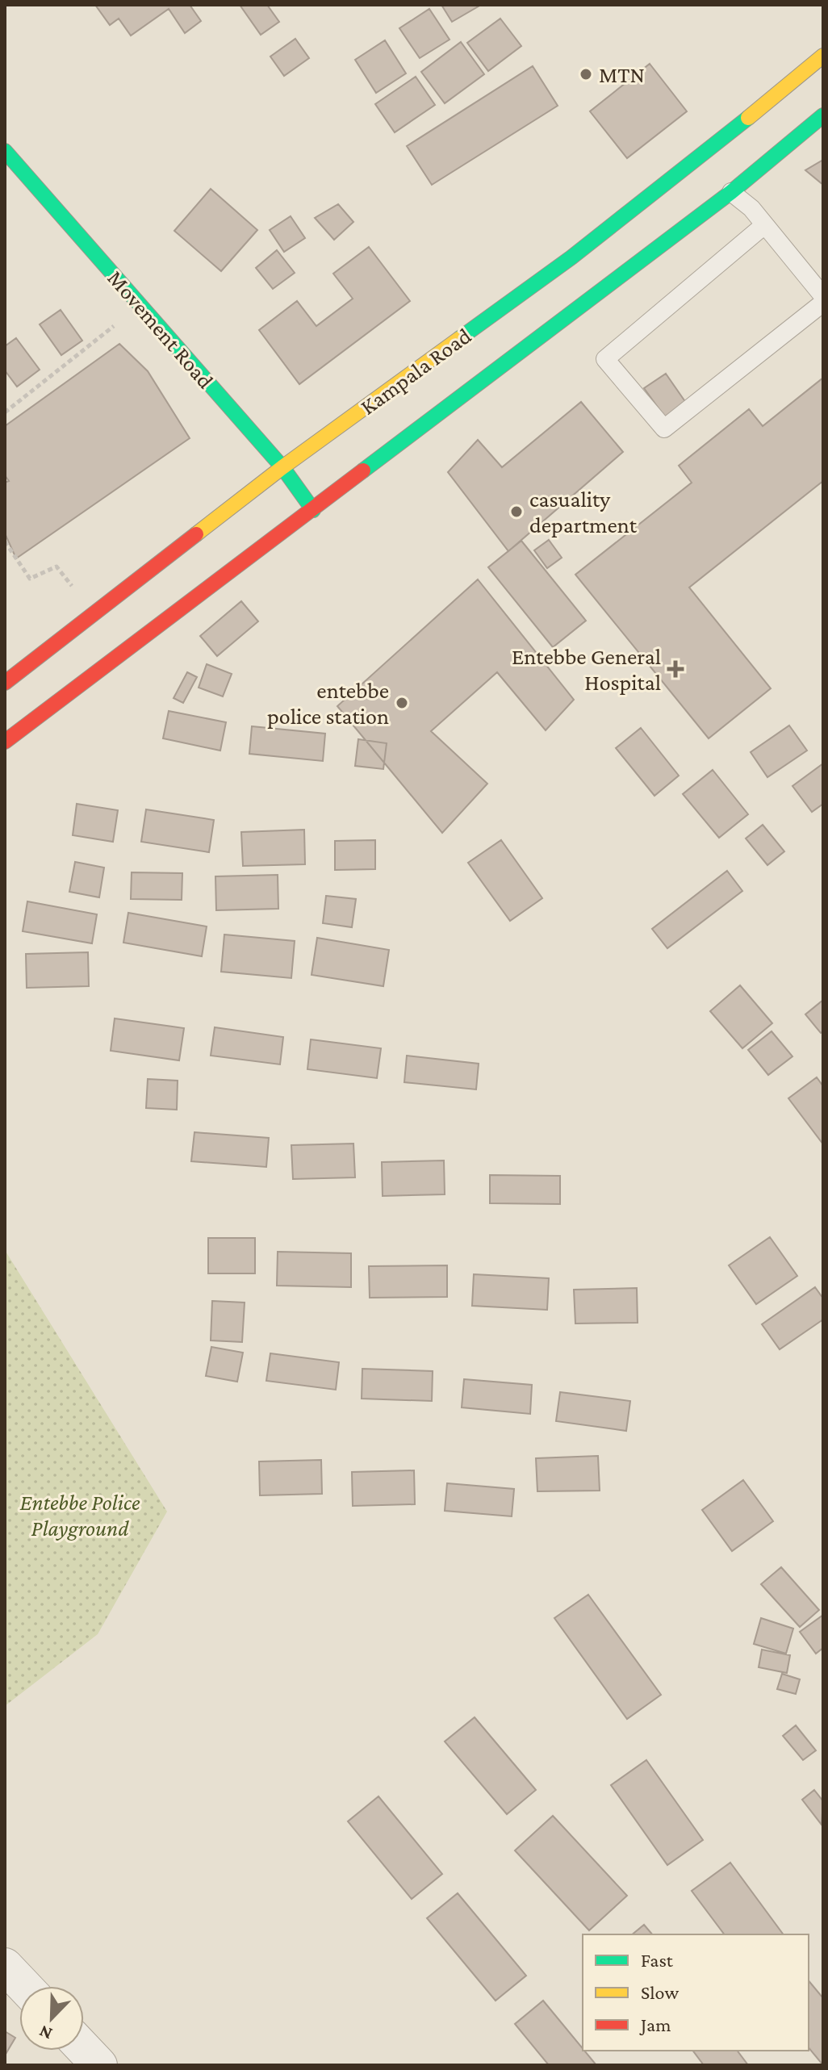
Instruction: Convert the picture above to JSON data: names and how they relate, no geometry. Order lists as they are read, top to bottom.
{
  "streets": {
    "main road": ["Movement Road", "Kampala Road"]
  },
  "crossings": [
    ["Movement Road", "Kampala Road"]
  ],
  "parks": ["Entebbe Police Playground"],
  "places": {
    "other": ["MTN", "casuality department", "entebbe police station"],
    "health": ["Entebbe General Hospital"]
  },
  "legend": ["Fast", "Slow", "Jam"],
  "north": "bottom left"
}
